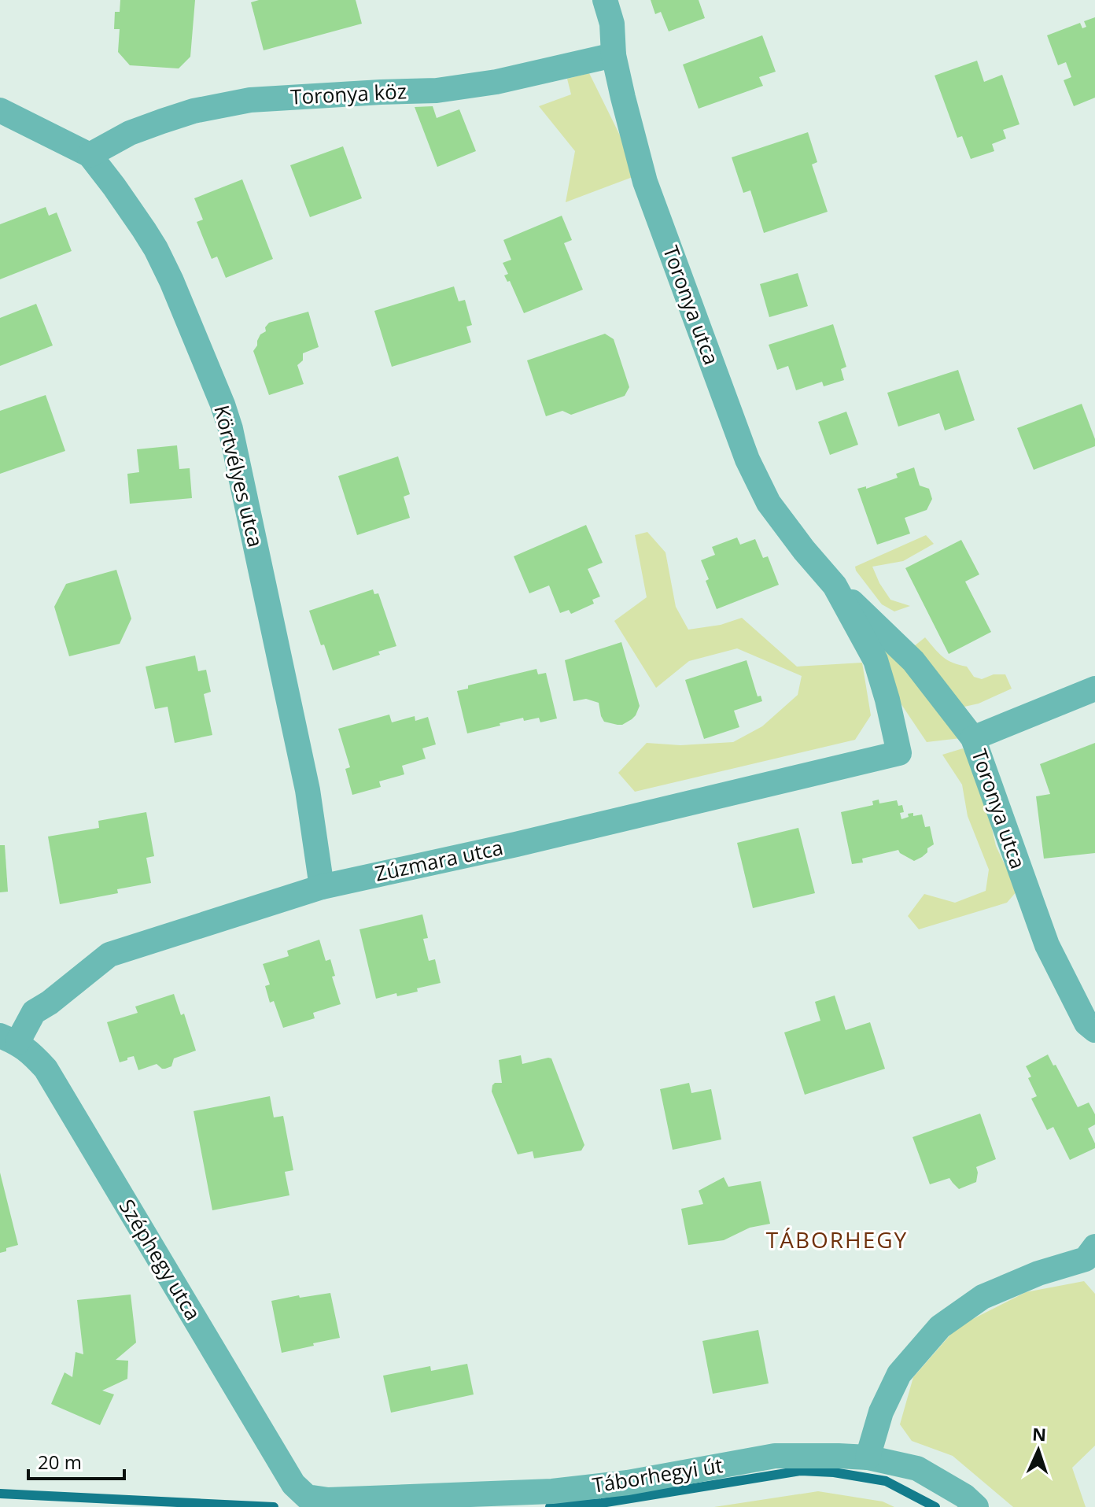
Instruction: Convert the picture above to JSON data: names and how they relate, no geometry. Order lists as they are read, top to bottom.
{
  "streets": {
    "street": [
      "Toronya köz",
      "Toronya utca",
      "Körtvélyes utca",
      "Zúzmara utca",
      "Széphegy utca",
      "Táborhegyi út"
    ]
  },
  "crossings": [
    ["Toronya köz", "Toronya utca"],
    ["Toronya köz", "Körtvélyes utca"],
    ["Toronya utca", "Zúzmara utca"],
    ["Körtvélyes utca", "Zúzmara utca"],
    ["Zúzmara utca", "Széphegy utca"],
    ["Széphegy utca", "Táborhegyi út"]
  ],
  "districts": ["TÁBORHEGY"],
  "scale_bar": "20 m",
  "north": "top"
}
